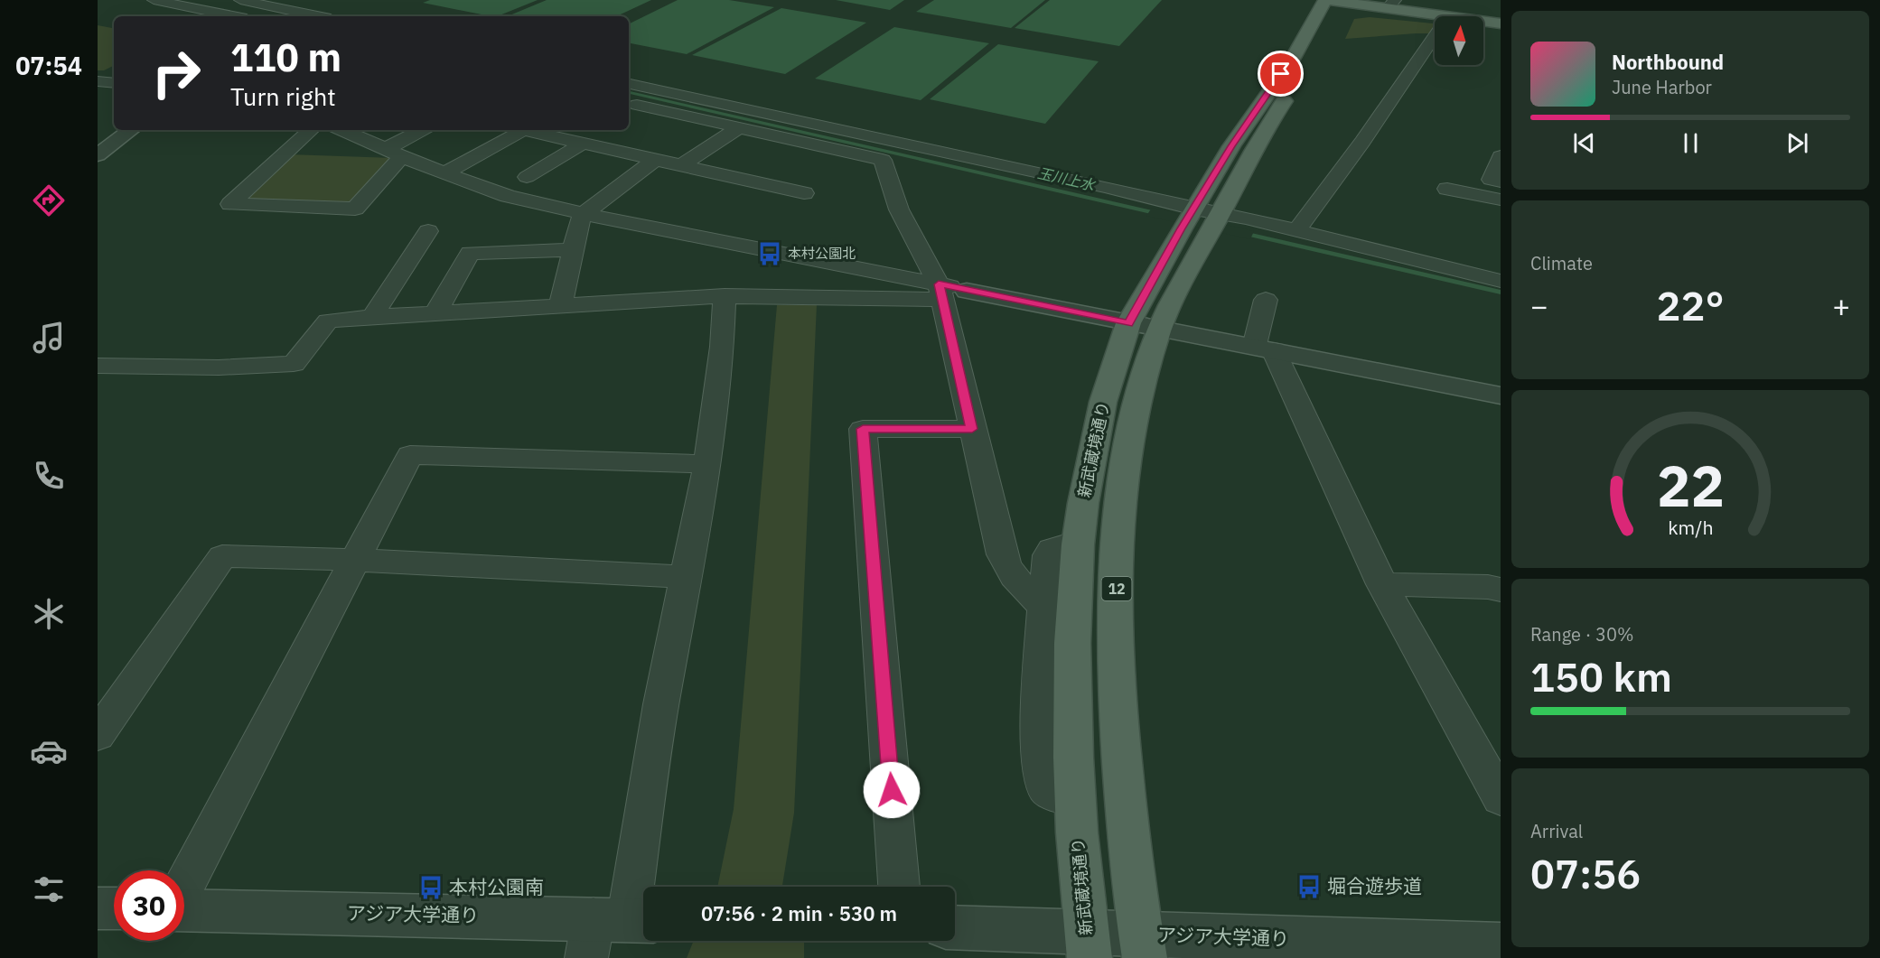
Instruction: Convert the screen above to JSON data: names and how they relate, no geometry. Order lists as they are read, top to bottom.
{
  "streets": {
    "main road": ["新武蔵境通り", "12"],
    "street": ["アジア大学通り"]
  },
  "crossings": [
    ["新武蔵境通り", "アジア大学通り"]
  ],
  "water": ["玉川上水"],
  "places": {
    "bus stop": ["本村公園北", "堀合遊歩道", "本村公園南"]
  },
  "north": "top",
  "page": {
    "tabs": "07:54",
    "turn": ["110 m", "Turn right"],
    "song": ["Northbound", "June Harbor"],
    "tile": [
      "Climate",
      ["Range · 30%", "150 km"],
      ["Arrival", "07:56"]
    ],
    "heat": ["−", "22°", "+"],
    "limit": "30",
    "trip": "07:56 · 2 min · 530 m",
    "gauge": ["22", "km/h"]
  }
}
